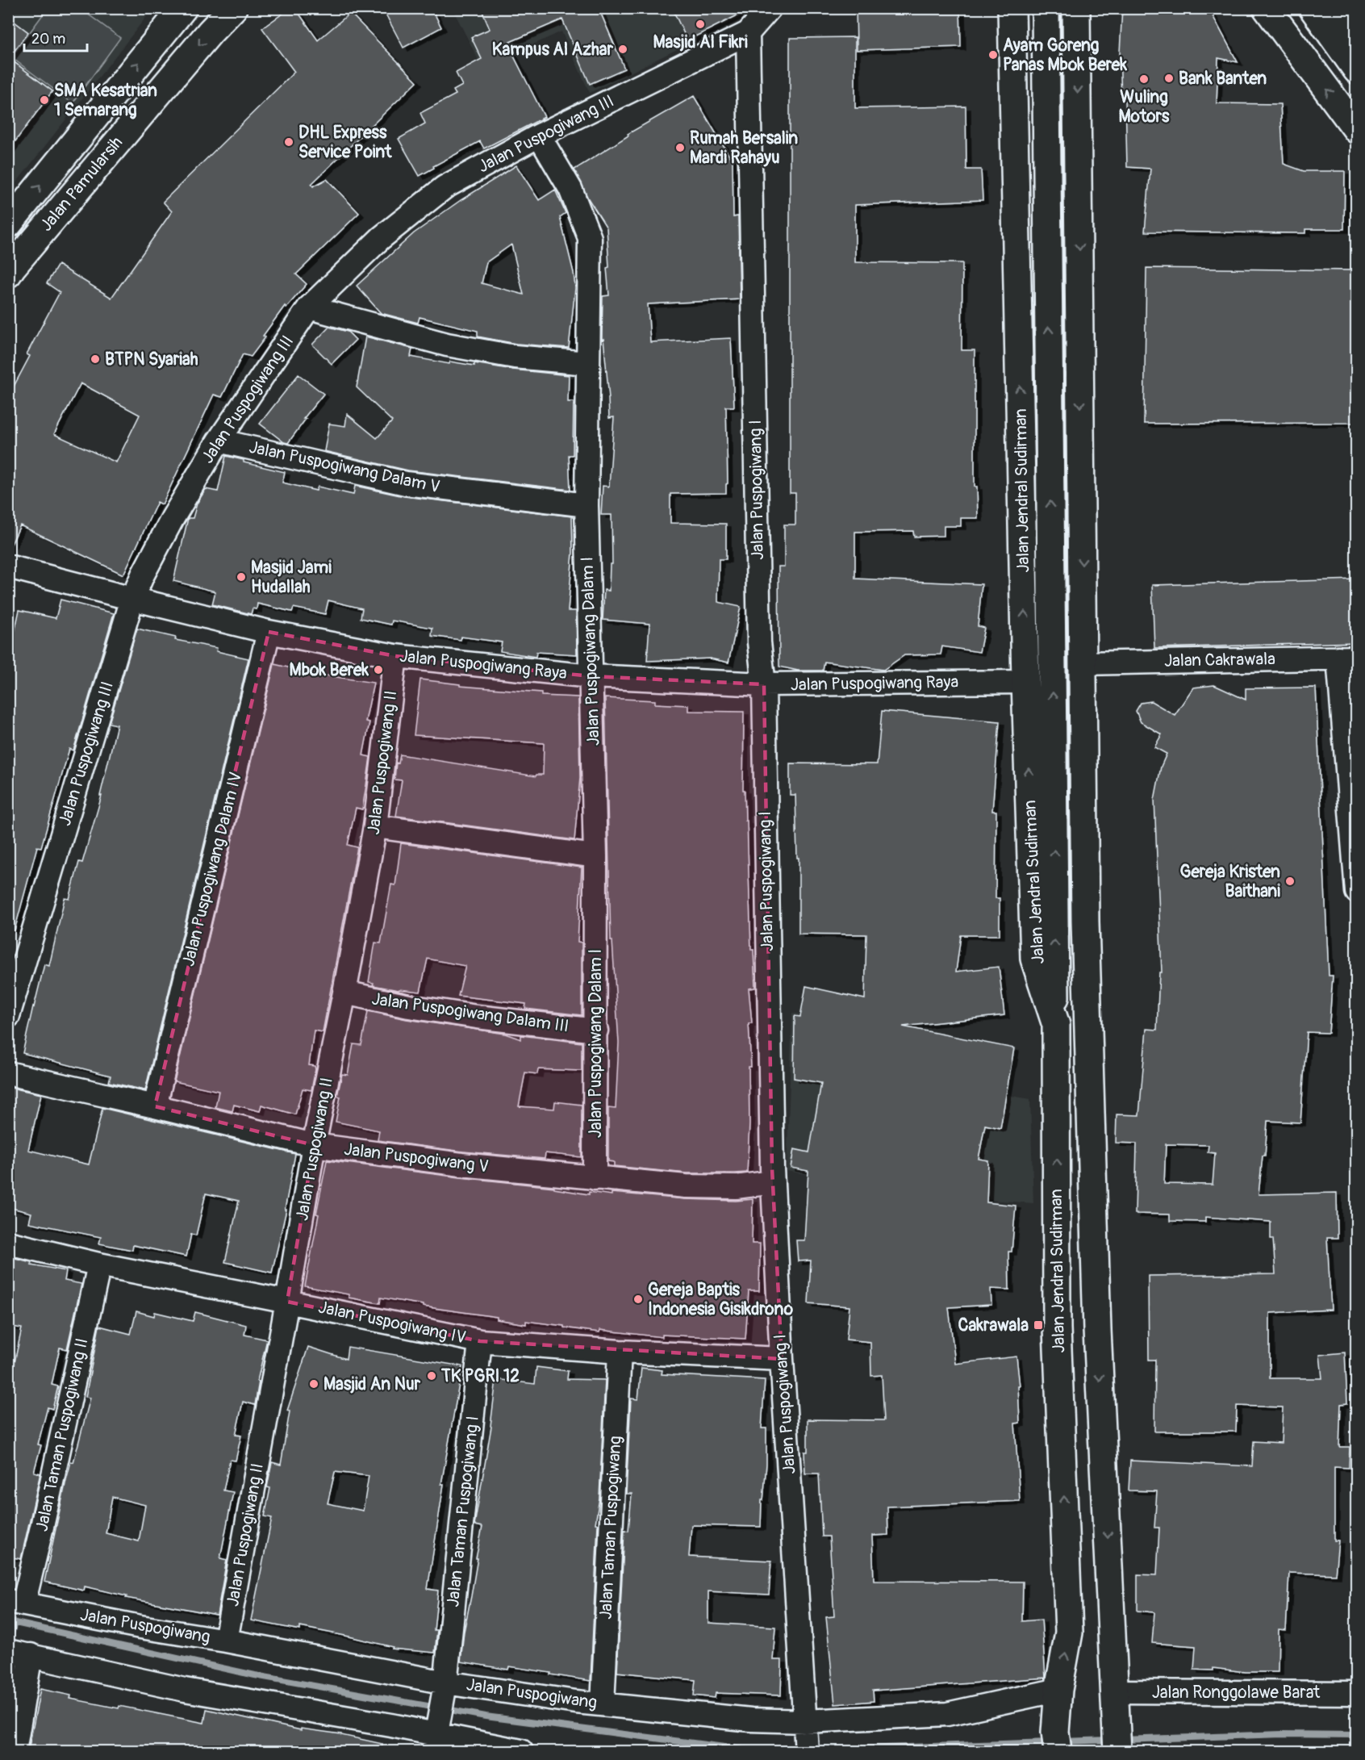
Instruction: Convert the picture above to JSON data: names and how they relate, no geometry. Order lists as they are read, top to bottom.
{
  "streets": {
    "highway": ["Jalan Pamularsih", "Jalan Jendral Sudirman"],
    "street": [
      "Jalan Puspogiwang III",
      "Jalan Puspogiwang Dalam V",
      "Jalan Puspogiwang I",
      "Jalan Puspogiwang Dalam I",
      "Jalan Cakrawala",
      "Jalan Puspogiwang Raya",
      "Jalan Puspogiwang II",
      "Jalan Puspogiwang Dalam IV",
      "Jalan Puspogiwang Dalam III",
      "Jalan Puspogiwang V",
      "Jalan Puspogiwang IV",
      "Jalan Taman Puspogiwang II",
      "Jalan Taman Puspogiwang I",
      "Jalan Taman Puspogiwang",
      "Jalan Puspogiwang",
      "Jalan Ronggolawe Barat"
    ]
  },
  "crossings": [
    ["Jalan Puspogiwang III", "Jalan Puspogiwang Dalam V"],
    ["Jalan Puspogiwang III", "Jalan Puspogiwang I"],
    ["Jalan Puspogiwang III", "Jalan Puspogiwang Dalam I"],
    ["Jalan Puspogiwang III", "Jalan Puspogiwang Raya"],
    ["Jalan Puspogiwang Dalam V", "Jalan Puspogiwang Dalam I"],
    ["Jalan Puspogiwang I", "Jalan Puspogiwang Raya"],
    ["Jalan Puspogiwang I", "Jalan Puspogiwang V"],
    ["Jalan Puspogiwang I", "Jalan Puspogiwang IV"],
    ["Jalan Puspogiwang I", "Jalan Puspogiwang"],
    ["Jalan Jendral Sudirman", "Jalan Puspogiwang Raya"],
    ["Jalan Jendral Sudirman", "Jalan Puspogiwang"],
    ["Jalan Puspogiwang Dalam I", "Jalan Puspogiwang Raya"],
    ["Jalan Puspogiwang Dalam I", "Jalan Puspogiwang Dalam III"],
    ["Jalan Puspogiwang Dalam I", "Jalan Puspogiwang V"],
    ["Jalan Puspogiwang Raya", "Jalan Puspogiwang II"],
    ["Jalan Puspogiwang Raya", "Jalan Puspogiwang Dalam IV"],
    ["Jalan Puspogiwang II", "Jalan Puspogiwang Dalam III"],
    ["Jalan Puspogiwang II", "Jalan Puspogiwang V"],
    ["Jalan Puspogiwang II", "Jalan Puspogiwang IV"],
    ["Jalan Puspogiwang II", "Jalan Puspogiwang"],
    ["Jalan Puspogiwang Dalam IV", "Jalan Puspogiwang V"],
    ["Jalan Puspogiwang IV", "Jalan Taman Puspogiwang II"],
    ["Jalan Puspogiwang IV", "Jalan Taman Puspogiwang I"],
    ["Jalan Puspogiwang IV", "Jalan Taman Puspogiwang"],
    ["Jalan Taman Puspogiwang II", "Jalan Puspogiwang"],
    ["Jalan Taman Puspogiwang I", "Jalan Puspogiwang"],
    ["Jalan Taman Puspogiwang", "Jalan Puspogiwang"]
  ],
  "places": {
    "other": [
      "Masjid Al Fikri",
      "Kampus Al Azhar",
      "Ayam Goreng Panas Mbok Berek",
      "Bank Banten",
      "Wuling Motors",
      "SMA Kesatrian 1 Semarang",
      "DHL Express Service Point",
      "Rumah Bersalin Mardi Rahayu",
      "BTPN Syariah",
      "Masjid Jami Hudallah",
      "Mbok Berek",
      "Gereja Kristen Baithani",
      "Gereja Baptis Indonesia Gisikdrono",
      "TK PGRI 12",
      "Masjid An Nur"
    ],
    "transit": ["Cakrawala"]
  },
  "scale_bar": "20 m"
}
